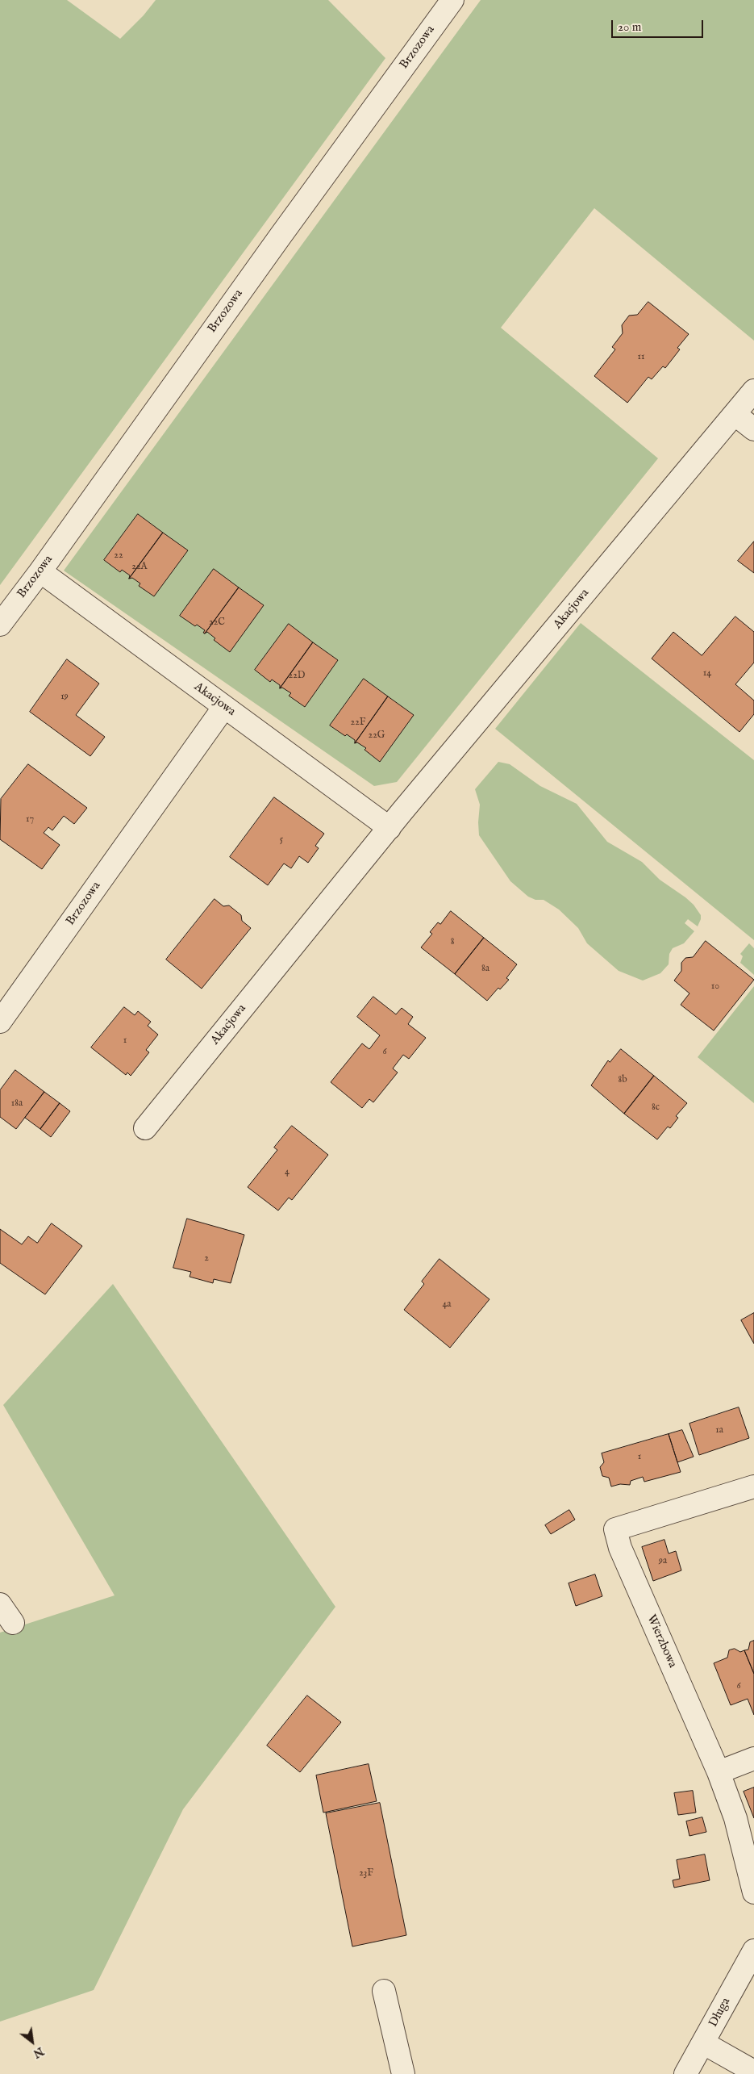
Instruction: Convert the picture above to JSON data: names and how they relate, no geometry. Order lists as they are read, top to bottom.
{
  "streets": {
    "street": [
      "Brzozowa",
      "Akacjowa",
      "Wierzbowa",
      "Długa"
    ]
  },
  "crossings": [
    ["Brzozowa", "Akacjowa"]
  ],
  "house_numbers": [
    "11",
    "22",
    "22A",
    "22C",
    "14",
    "22D",
    "19",
    "22F",
    "22G",
    "17",
    "5",
    "8",
    "8a",
    "10",
    "1",
    "6",
    "8b",
    "18a",
    "8c",
    "4",
    "2",
    "4a",
    "1a",
    "1",
    "9a",
    "6",
    "23F"
  ],
  "scale_bar": "20 m",
  "north": "bottom right"
}
